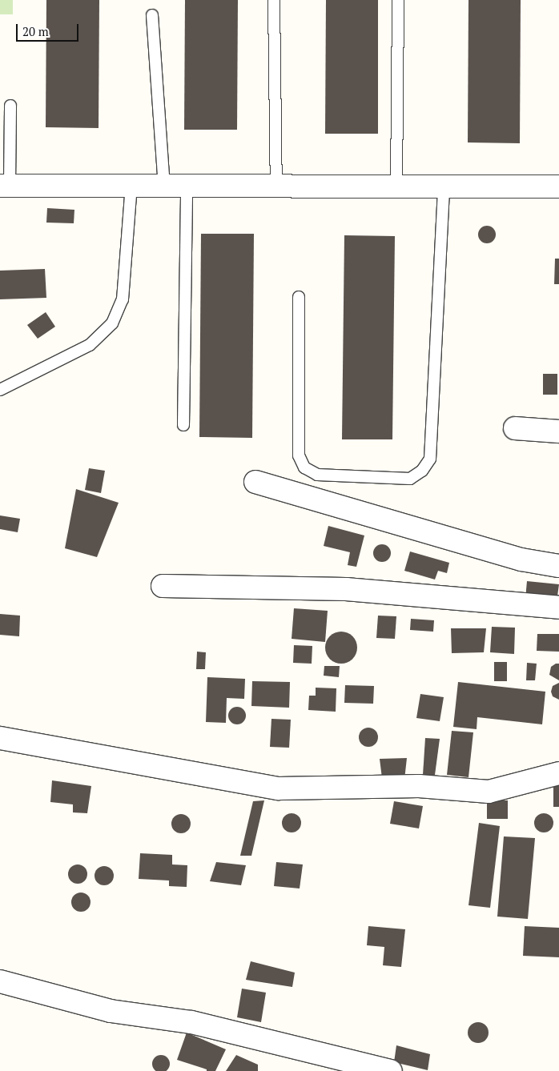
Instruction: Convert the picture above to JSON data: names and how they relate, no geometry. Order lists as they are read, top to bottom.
{
  "scale_bar": "20 m"
}
